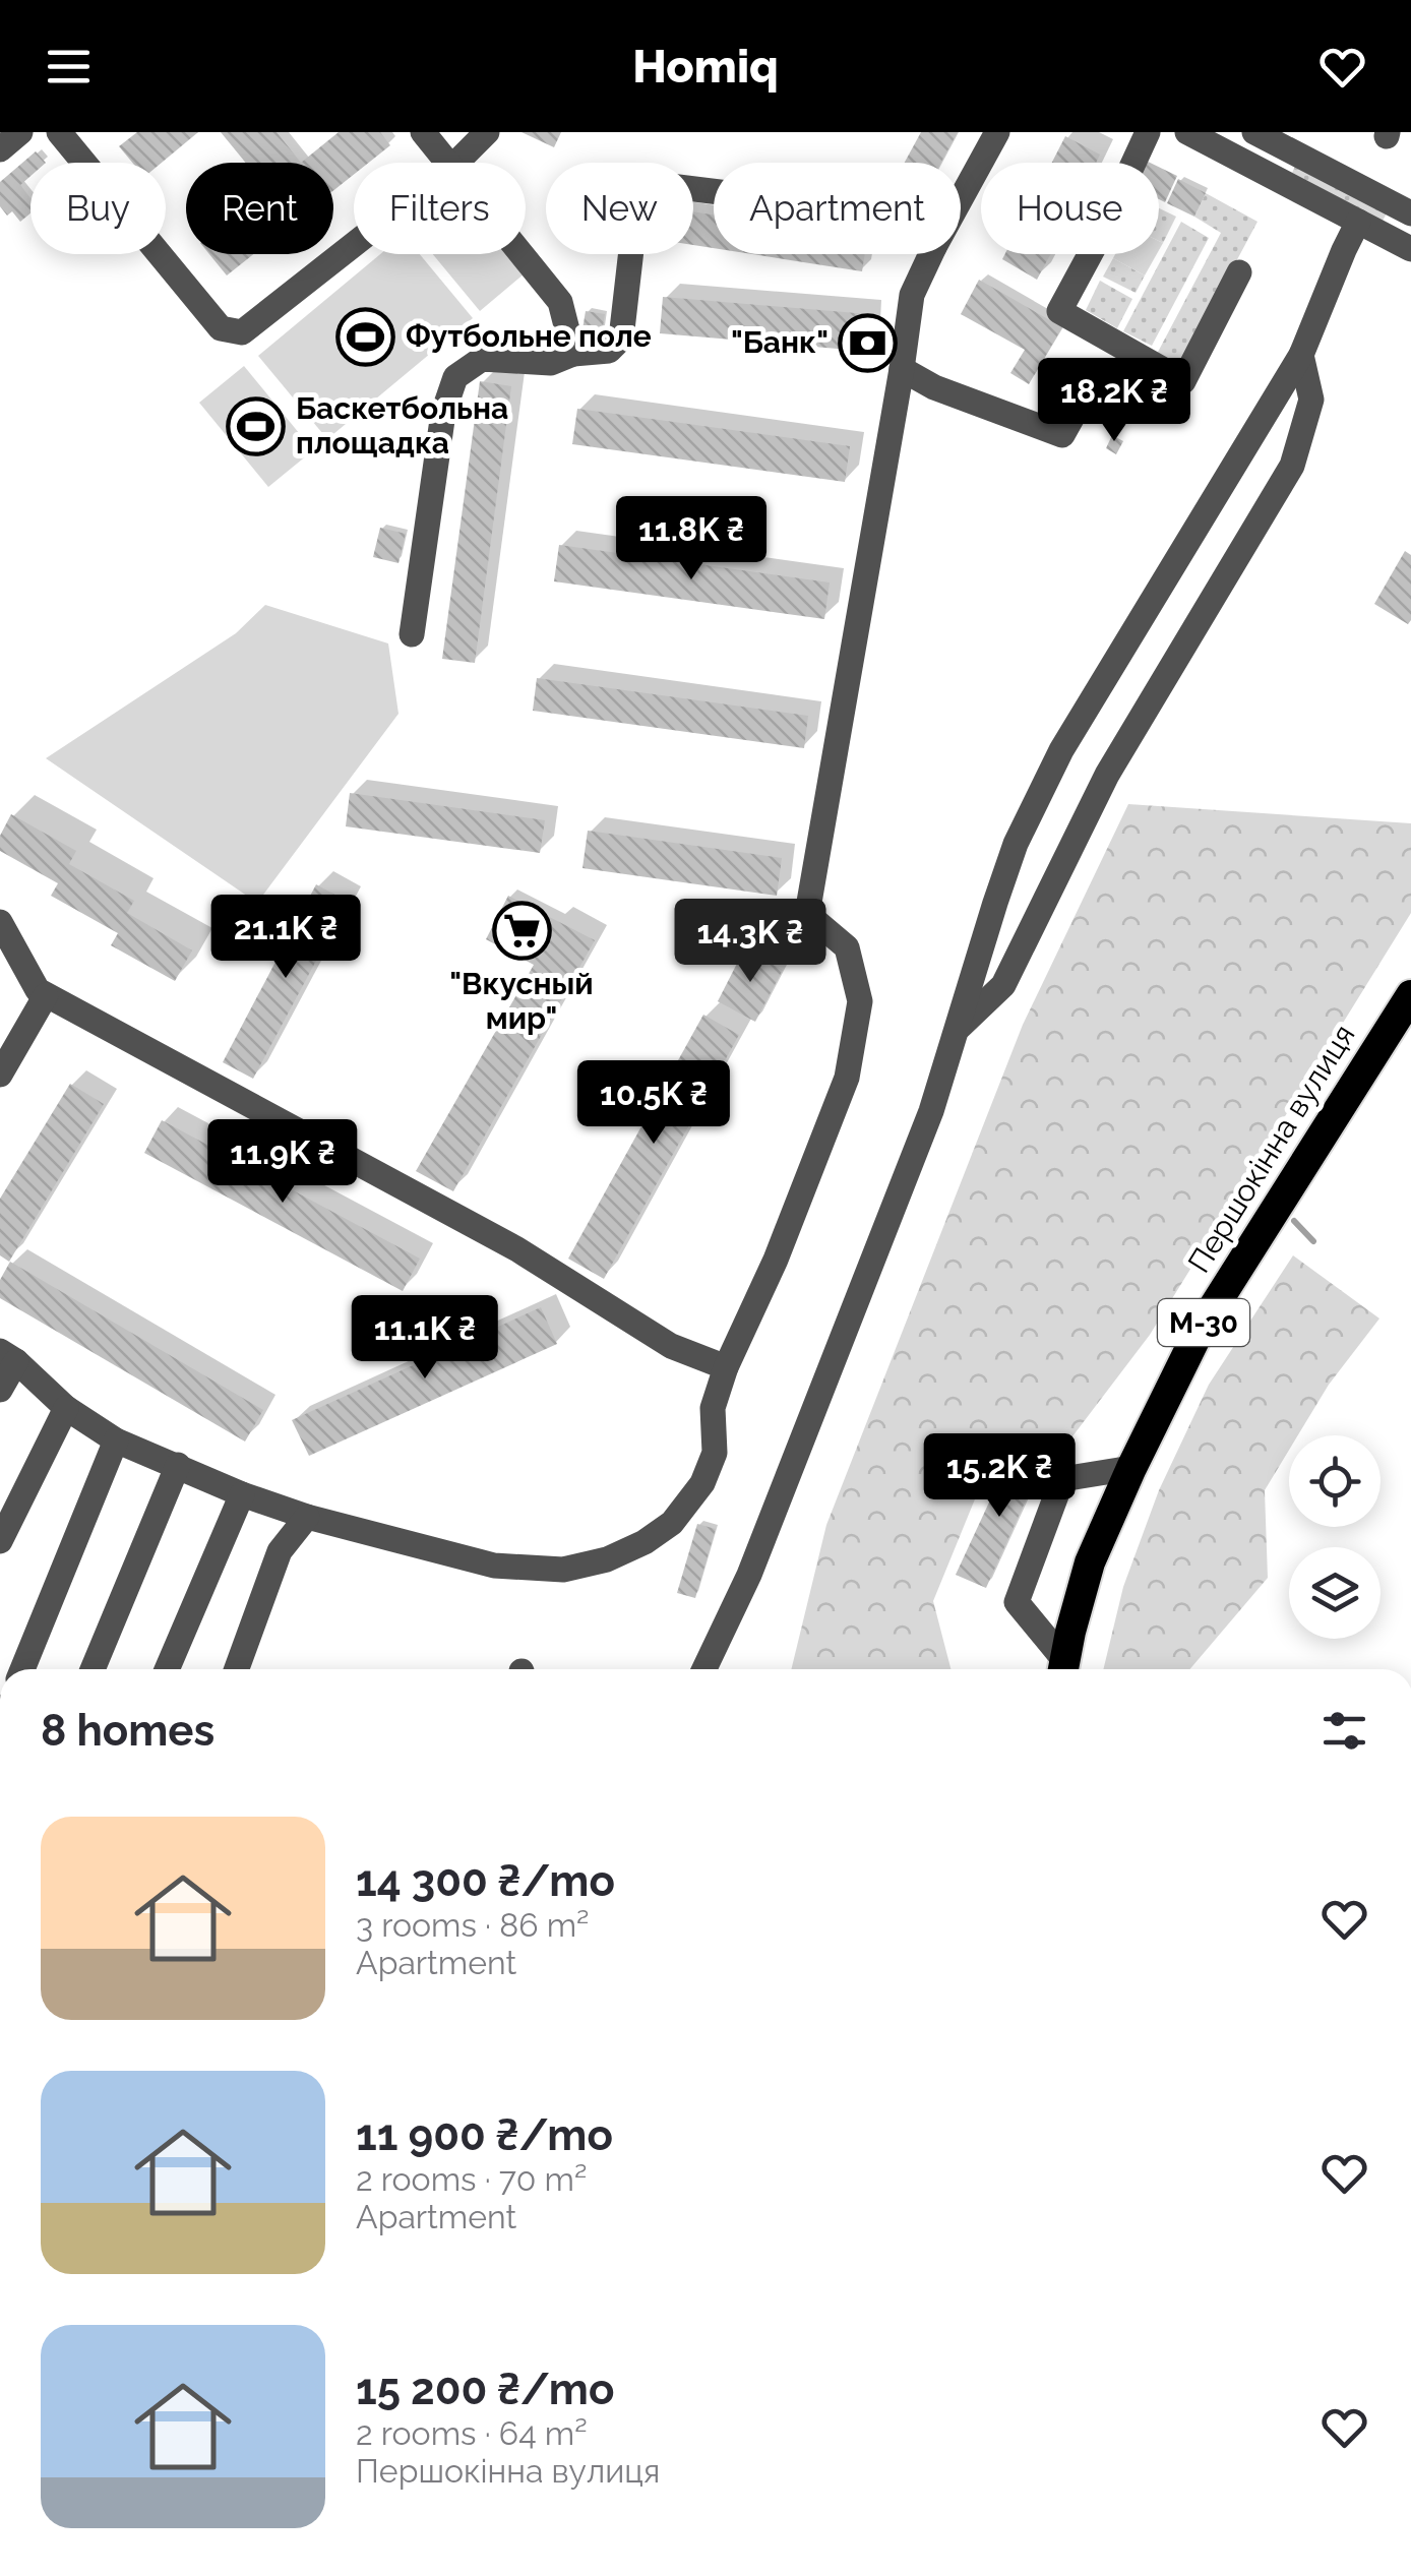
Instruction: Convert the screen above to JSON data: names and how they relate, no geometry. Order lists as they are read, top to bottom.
{
  "streets": {
    "highway": ["Першокінна вулиця", "М-30"]
  },
  "places": {
    "sports": ["Футбольне поле", "Баскетбольна площадка"],
    "bank": ["\"Банк\""],
    "supermarket": ["\"Вкусный мир\""]
  },
  "page": {
    "header": "Homiq",
    "chip": [
      "Buy",
      "Rent",
      "Filters",
      "New",
      "Apartment",
      "House"
    ],
    "price": [
      "18.2K ₴",
      "11.8K ₴",
      "21.1K ₴",
      "14.3K ₴",
      "10.5K ₴",
      "11.9K ₴",
      "11.1K ₴",
      "15.2K ₴"
    ],
    "heading": "8 homes",
    "list": [
      {
        "name": "14 300 ₴/mo",
        "note": "3 rooms · 86 m² · Apartment"
      },
      {
        "name": "11 900 ₴/mo",
        "note": "2 rooms · 70 m² · Apartment"
      },
      {
        "name": "15 200 ₴/mo",
        "note": "2 rooms · 64 m² · Першокінна вулиця"
      }
    ]
  }
}
